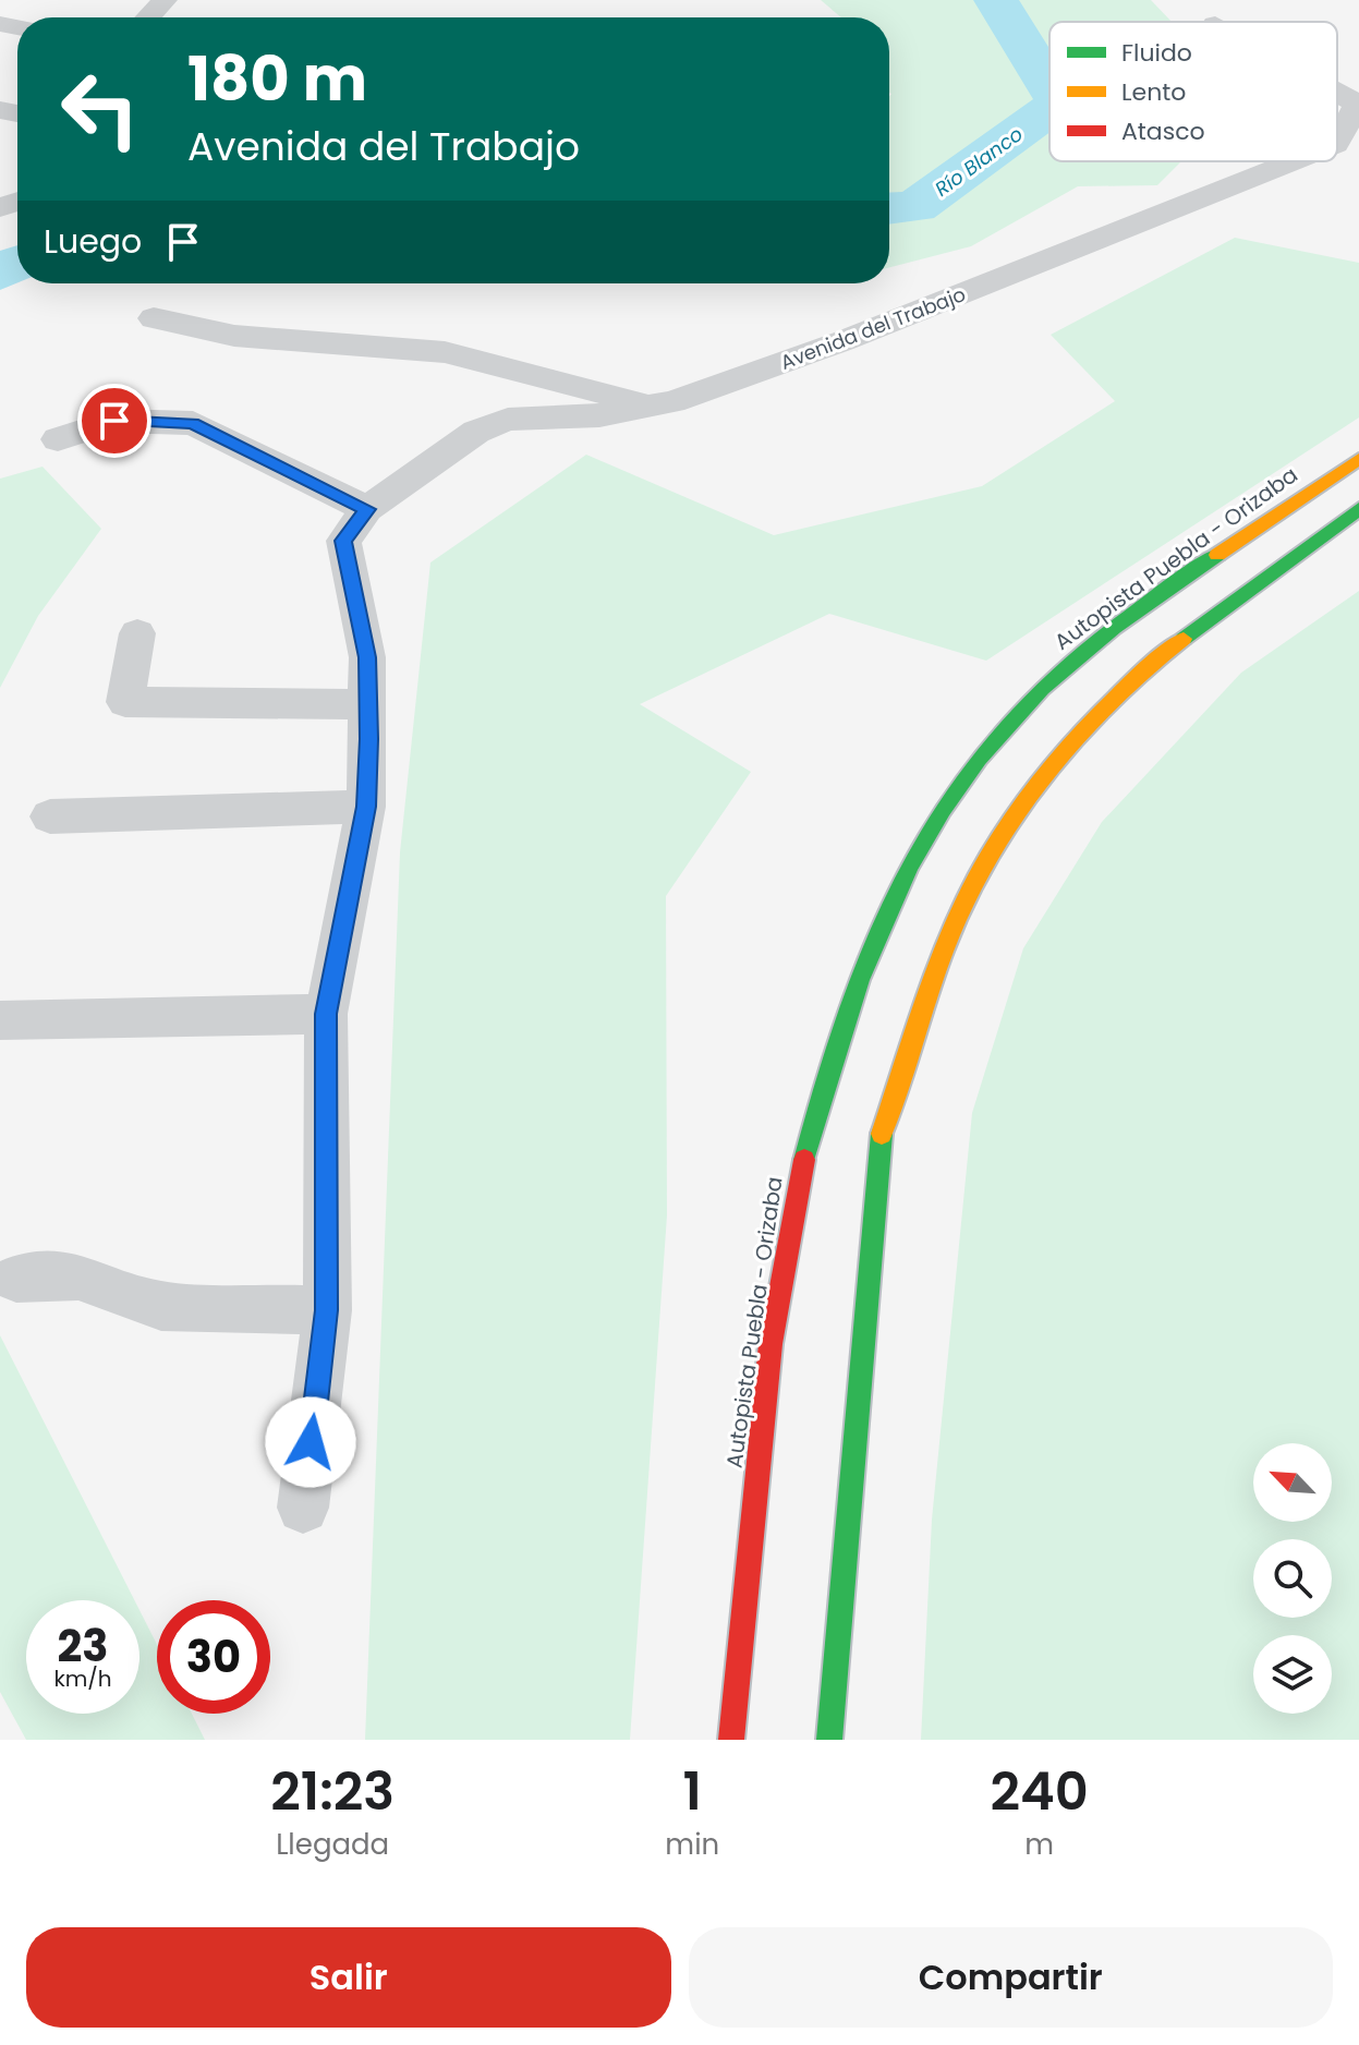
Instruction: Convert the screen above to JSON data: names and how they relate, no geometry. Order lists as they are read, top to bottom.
{
  "streets": {
    "highway": ["Autopista Puebla - Orizaba"],
    "street": ["Avenida del Trabajo"]
  },
  "water": ["Río Blanco"],
  "legend": ["Fluido", "Lento", "Atasco"],
  "north": "top left",
  "page": {
    "turn": ["180 m", "Avenida del Trabajo"],
    "then": "Luego",
    "speed": "23 km/h",
    "limit": "30",
    "eta": [
      "21:23",
      "Llegada",
      "1",
      "min",
      "240",
      "m"
    ],
    "buttons": ["Salir", "Compartir"]
  }
}
